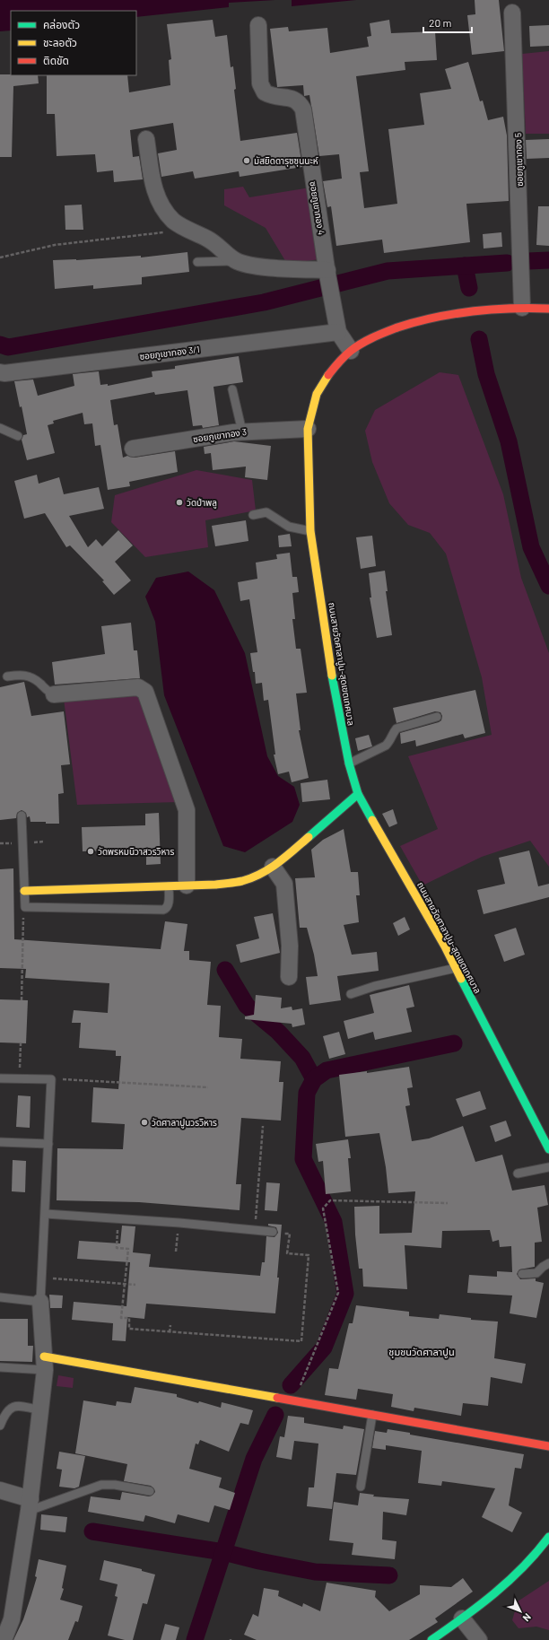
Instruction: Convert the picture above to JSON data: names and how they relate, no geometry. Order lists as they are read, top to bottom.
{
  "streets": {
    "street": [
      "ซอยภูเขาทอง 5",
      "ซอยภูเขาทอง 4",
      "ซอยภูเขาทอง 3/1",
      "ซอยภูเขาทอง 3",
      "ถนนสายวัดศาลาปูน-สุดเขตเทศบาล"
    ]
  },
  "crossings": [
    ["ซอยภูเขาทอง 5", "ถนนสายวัดศาลาปูน-สุดเขตเทศบาล"],
    ["ซอยภูเขาทอง 4", "ซอยภูเขาทอง 3/1"],
    ["ซอยภูเขาทอง 4", "ถนนสายวัดศาลาปูน-สุดเขตเทศบาล"],
    ["ซอยภูเขาทอง 3", "ถนนสายวัดศาลาปูน-สุดเขตเทศบาล"]
  ],
  "districts": ["ชุมชนวัดศาลาปูน"],
  "places": [
    "มัสยิดดารุซซุนนะห์",
    "วัดป่าพลู",
    "วัดพรหมนิวาสวรวิหาร",
    "วัดศาลาปูนวรวิหาร"
  ],
  "legend": ["คล่องตัว", "ชะลอตัว", "ติดขัด"],
  "scale_bar": "20 m",
  "north": "bottom right"
}
